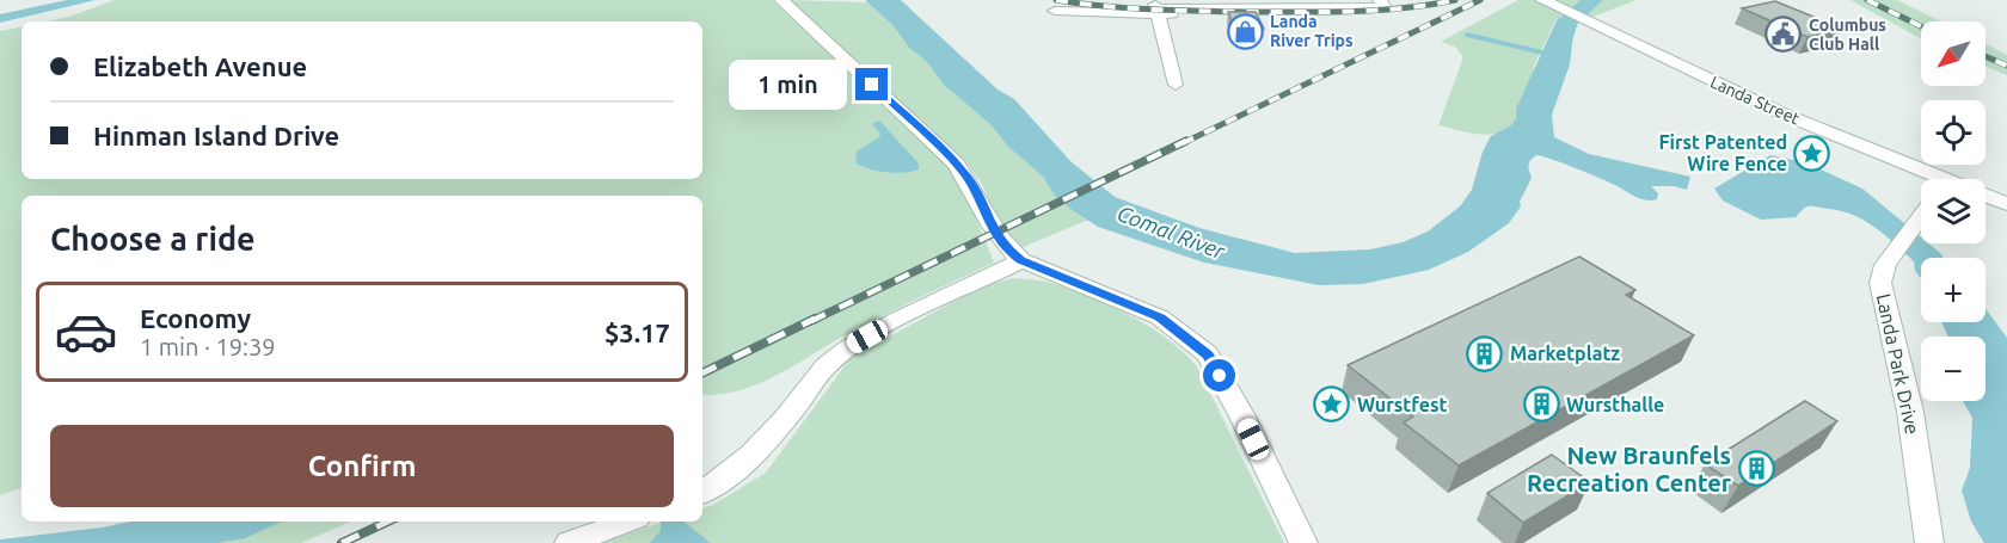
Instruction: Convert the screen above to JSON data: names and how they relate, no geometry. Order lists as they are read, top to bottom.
{
  "streets": {
    "street": ["Landa Street", "Landa Park Drive"]
  },
  "water": ["Comal River"],
  "places": {
    "shop": ["Landa River Trips"],
    "public building": ["Columbus Club Hall"],
    "place": ["First Patented Wire Fence", "Wurstfest"],
    "building": ["Marketplatz", "Wursthalle", "New Braunfels Recreation Center"]
  },
  "north": "bottom left",
  "page": {
    "map_buttons": ["+", "−"],
    "banner": ["Elizabeth Avenue", "Hinman Island Drive"],
    "bubble": "1 min",
    "heading": "Choose a ride",
    "list": [
      {
        "name": "Economy",
        "note": "1 min · 19:39",
        "value": "$3.17"
      }
    ],
    "buttons": "Confirm"
  }
}
